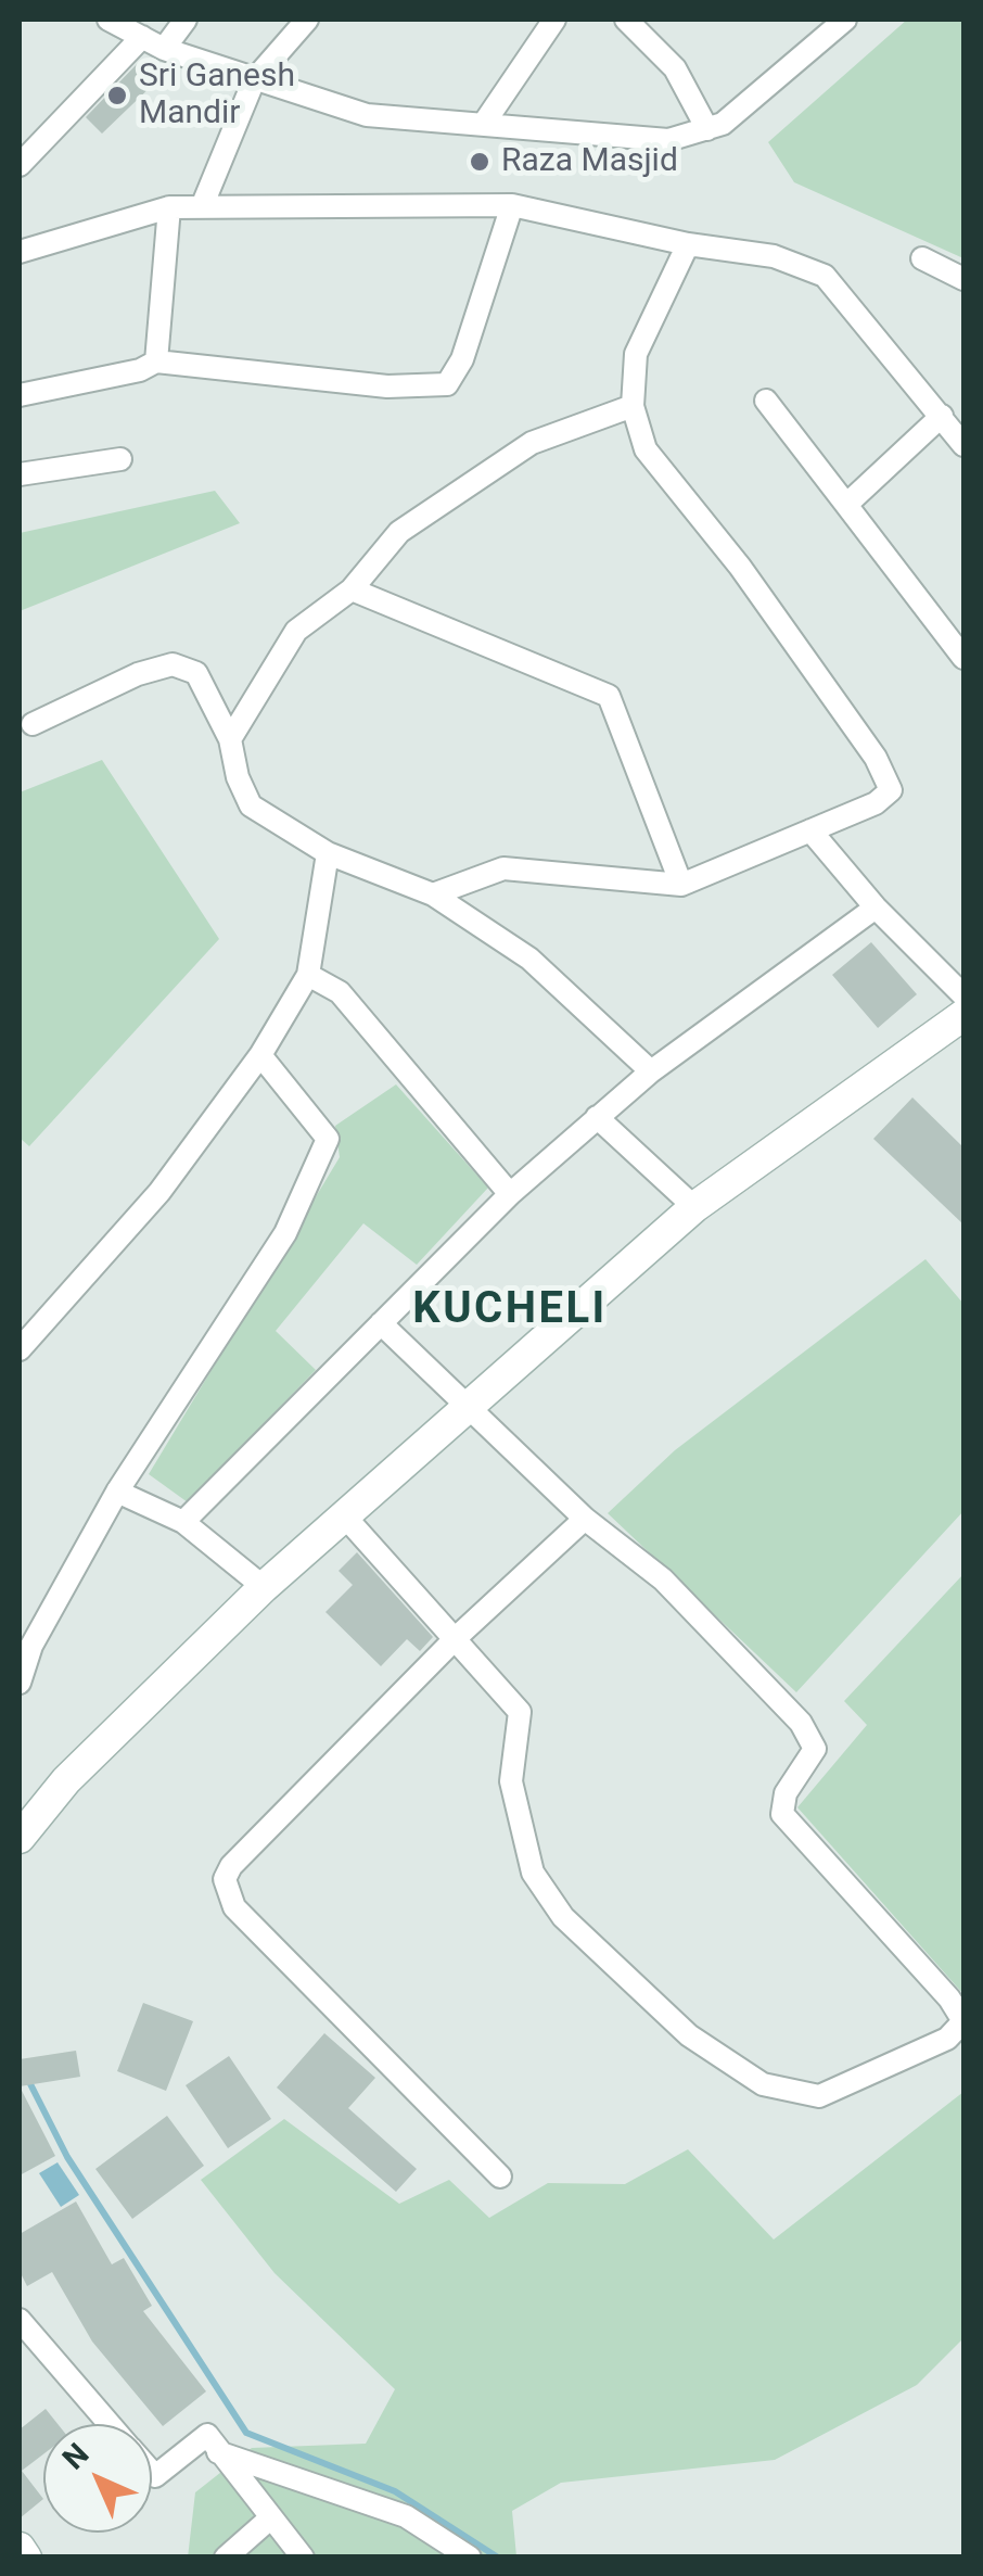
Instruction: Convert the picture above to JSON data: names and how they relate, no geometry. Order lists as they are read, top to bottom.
{
  "districts": ["KUCHELI"],
  "places": ["Sri Ganesh Mandir", "Raza Masjid"],
  "north": "top left"
}
